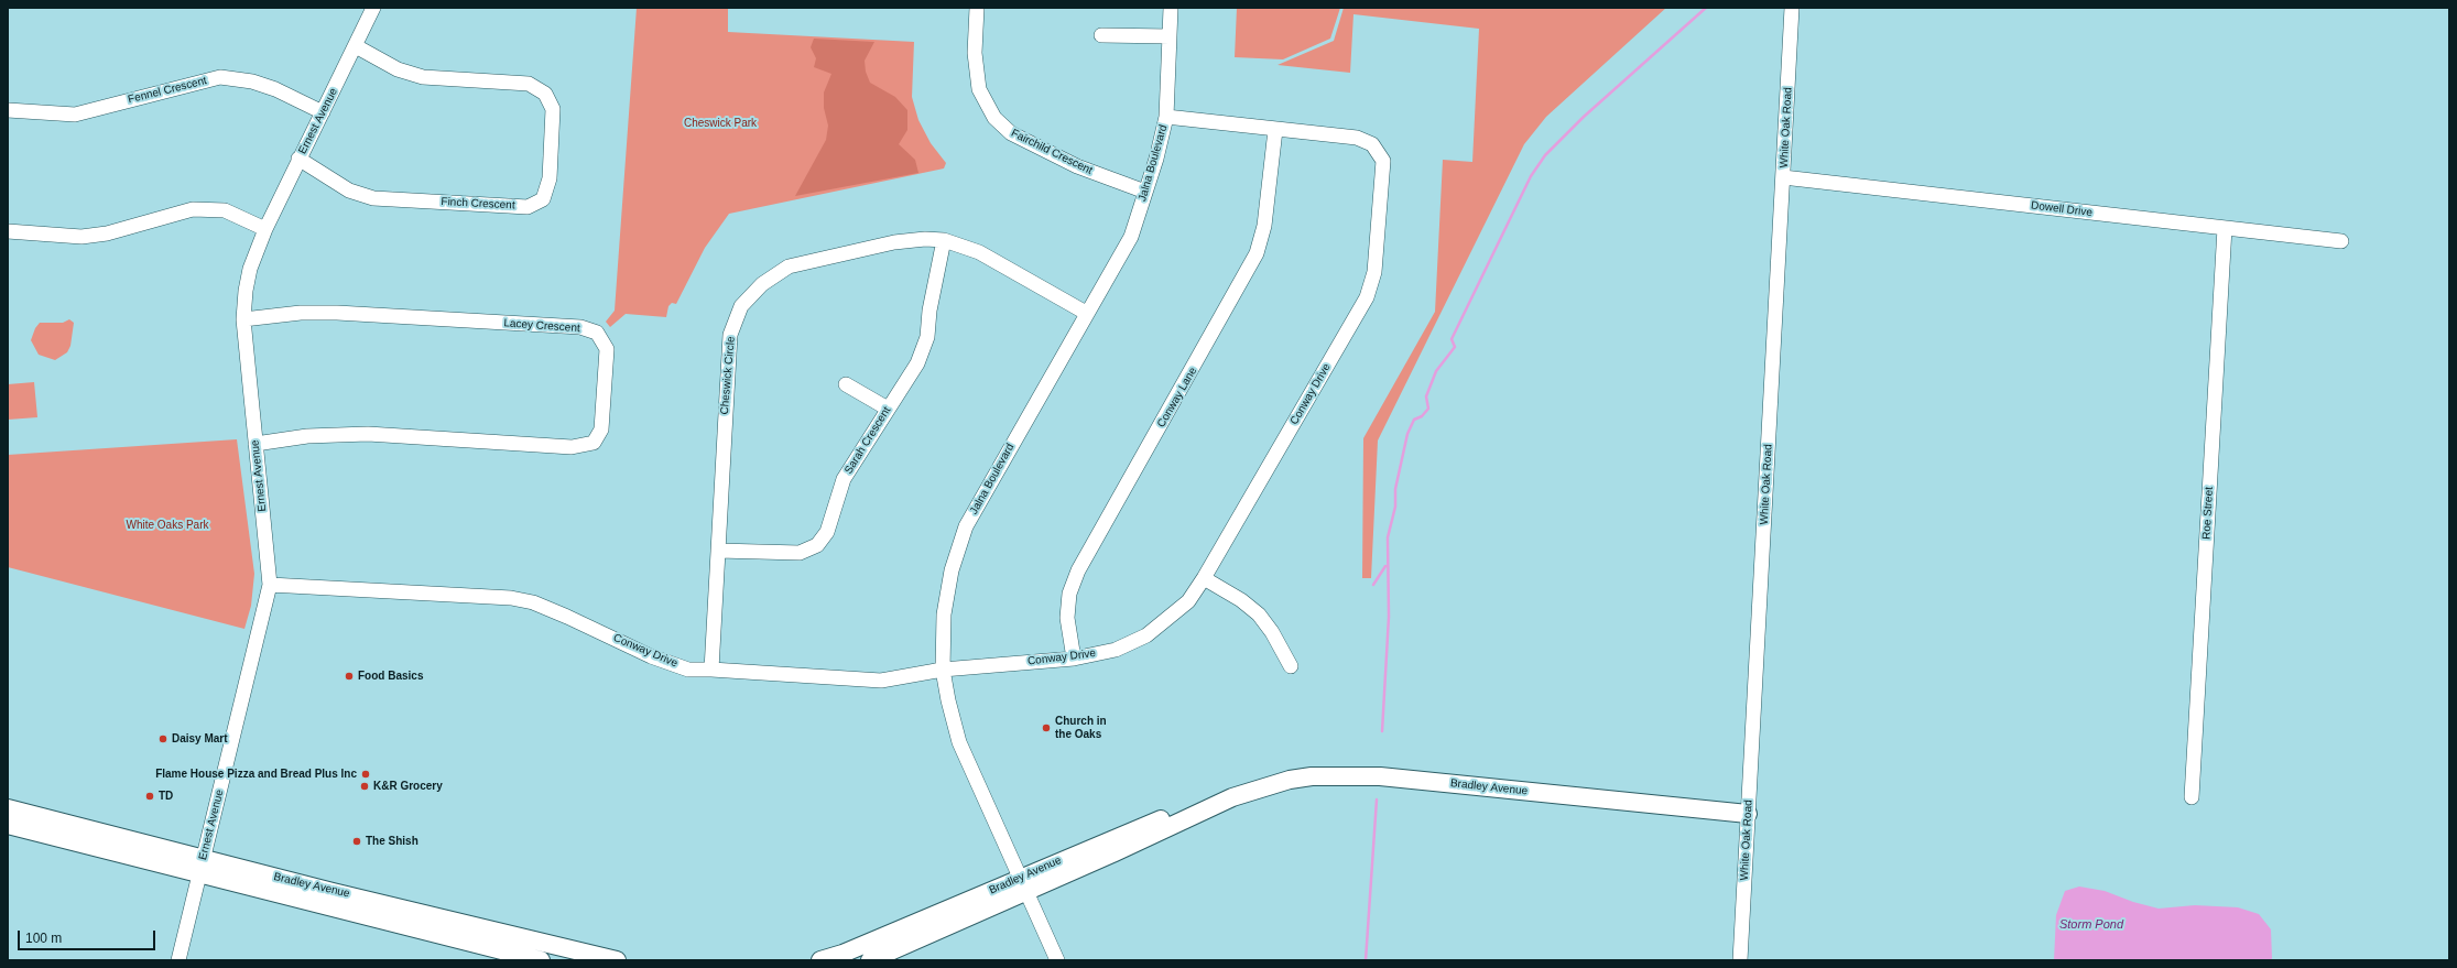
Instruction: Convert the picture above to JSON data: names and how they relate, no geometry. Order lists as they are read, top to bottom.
{
  "streets": {
    "main road": ["Bradley Avenue"],
    "street": [
      "Fennel Crescent",
      "Ernest Avenue",
      "White Oak Road",
      "Fairchild Crescent",
      "Jalna Boulevard",
      "Finch Crescent",
      "Dowell Drive",
      "Lacey Crescent",
      "Cheswick Circle",
      "Conway Drive",
      "Conway Lane",
      "Sarah Crescent",
      "Roe Street"
    ]
  },
  "crossings": [
    ["Fennel Crescent", "Ernest Avenue"],
    ["Ernest Avenue", "Finch Crescent"],
    ["Ernest Avenue", "Lacey Crescent"],
    ["Ernest Avenue", "Conway Drive"],
    ["Ernest Avenue", "Bradley Avenue"],
    ["White Oak Road", "Dowell Drive"],
    ["White Oak Road", "Bradley Avenue"],
    ["Fairchild Crescent", "Jalna Boulevard"],
    ["Jalna Boulevard", "Cheswick Circle"],
    ["Jalna Boulevard", "Conway Drive"],
    ["Jalna Boulevard", "Bradley Avenue"],
    ["Dowell Drive", "Roe Street"],
    ["Cheswick Circle", "Conway Drive"],
    ["Cheswick Circle", "Sarah Crescent"],
    ["Conway Drive", "Conway Lane"]
  ],
  "water": ["Storm Pond"],
  "parks": ["Cheswick Park", "White Oaks Park"],
  "places": [
    "Food Basics",
    "Church in the Oaks",
    "Daisy Mart",
    "Flame House Pizza and Bread Plus Inc",
    "K&R Grocery",
    "TD",
    "The Shish"
  ],
  "scale_bar": "100 m"
}
